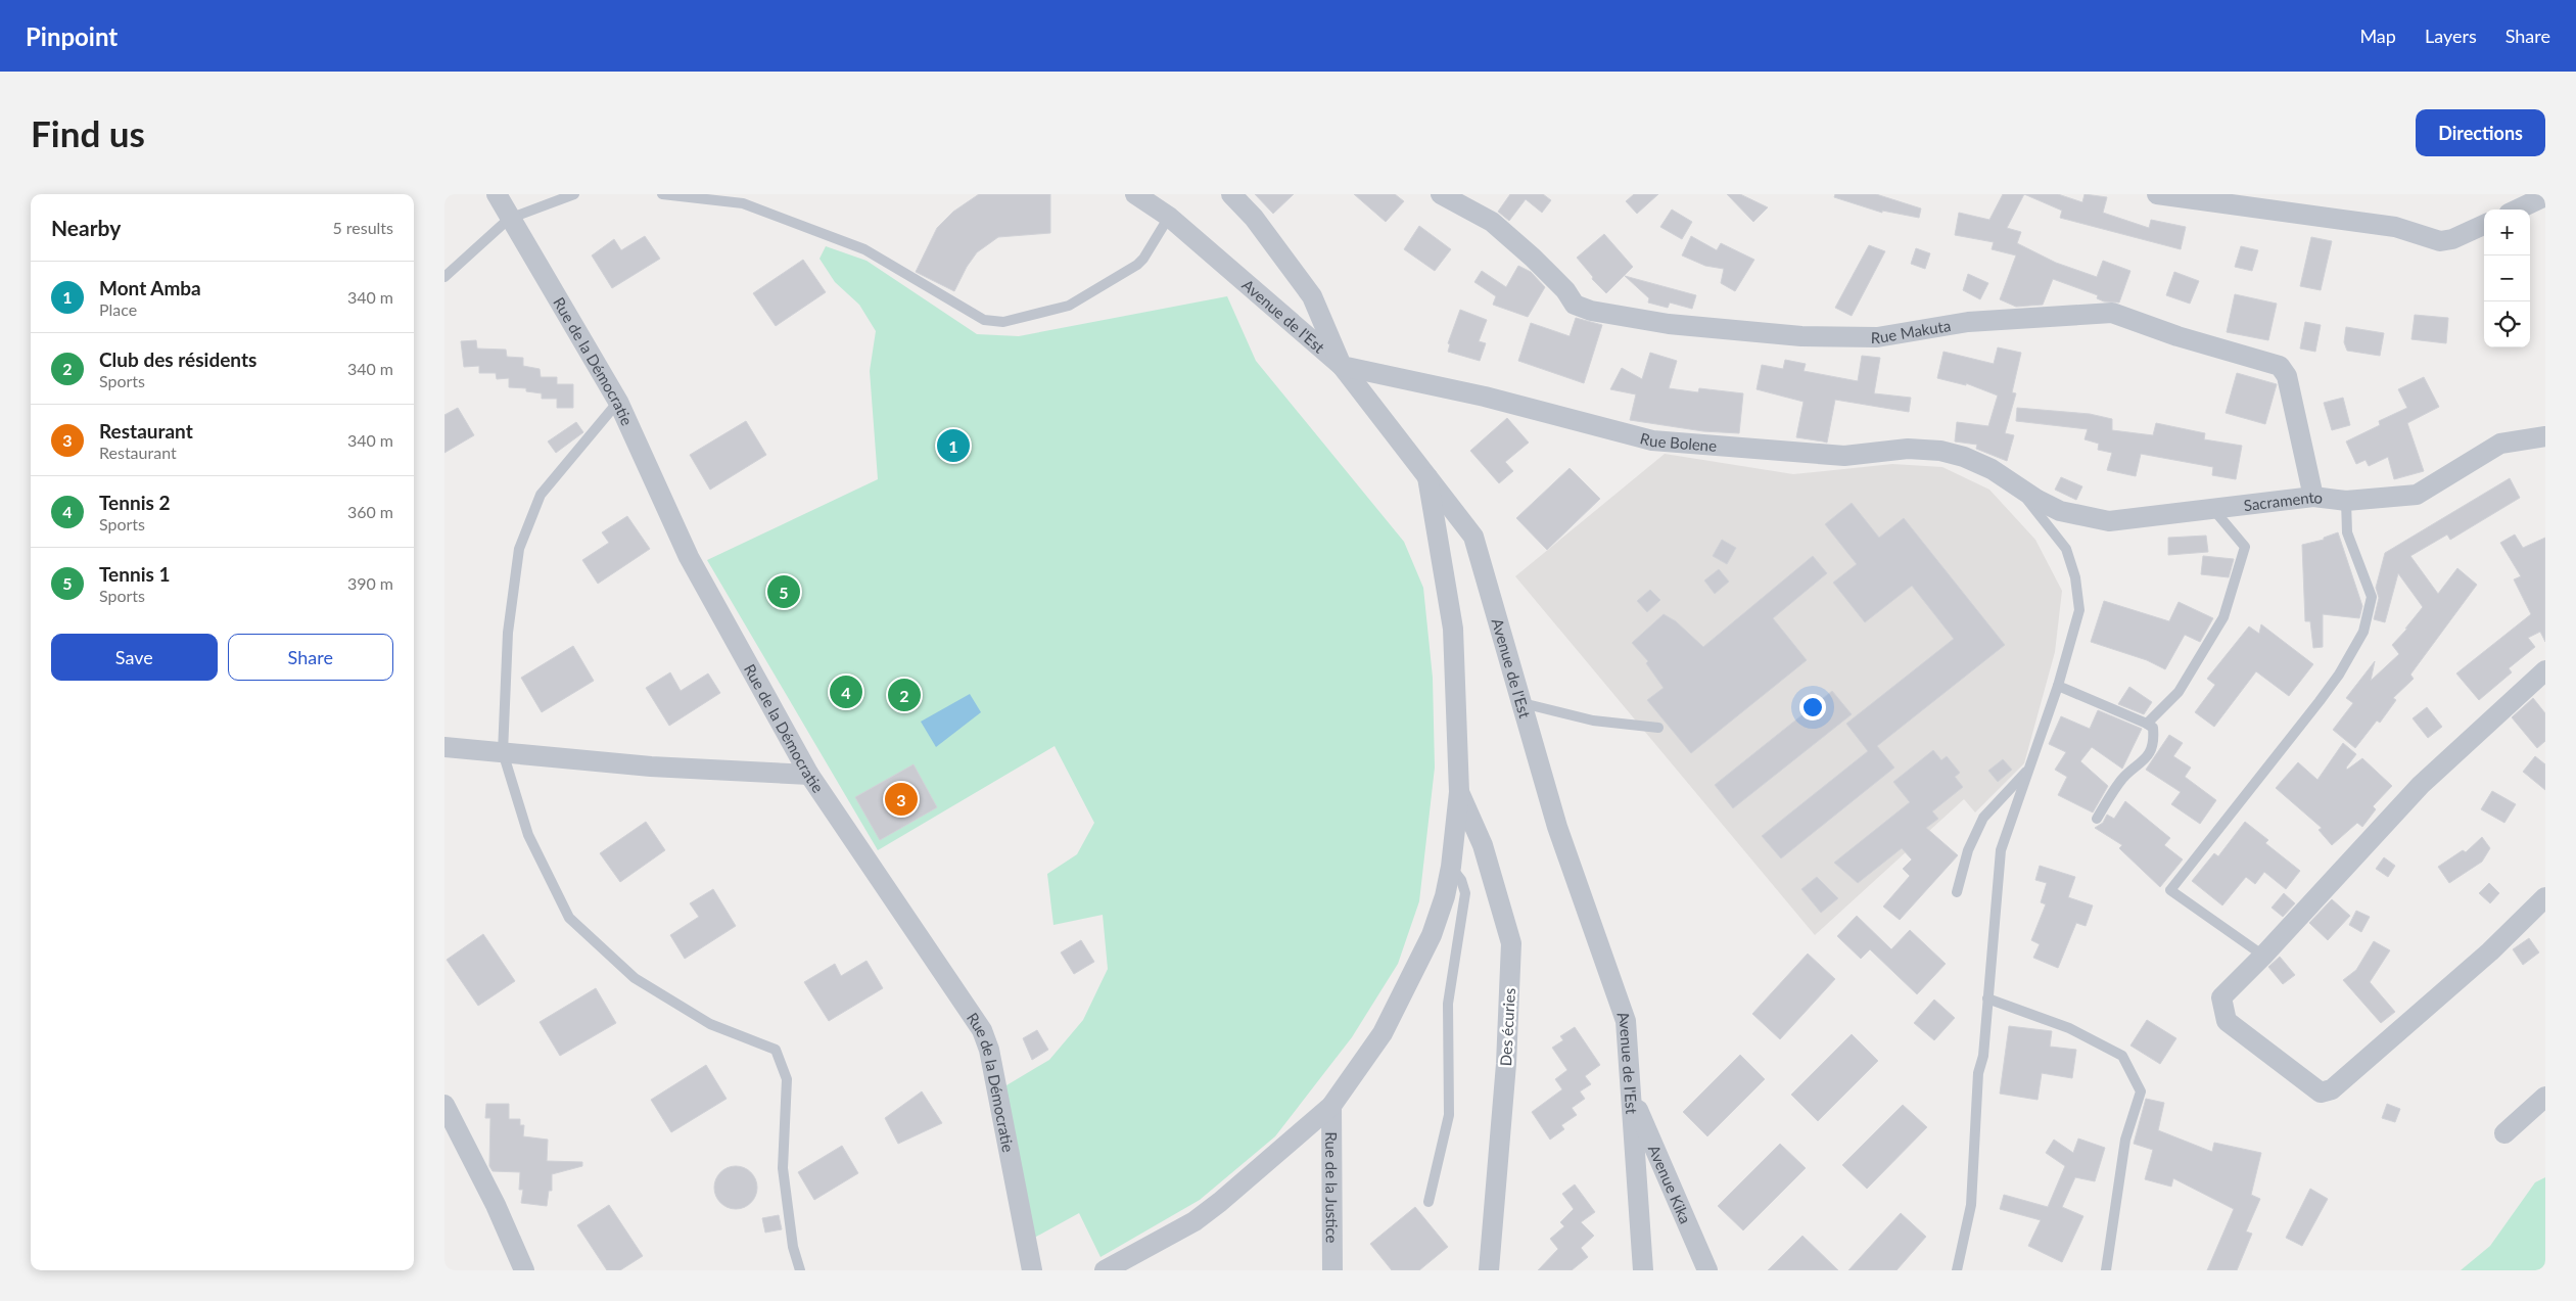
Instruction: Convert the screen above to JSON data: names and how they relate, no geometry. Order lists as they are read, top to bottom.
{
  "streets": {
    "street": [
      "Avenue de l'Est",
      "Rue Makuta",
      "Rue de la Démocratie",
      "Rue Bolene",
      "Sacramento",
      "Des écuries",
      "Avenue Kika",
      "Rue de la Justice"
    ]
  },
  "crossings": [
    ["Avenue de l'Est", "Rue Bolene"],
    ["Avenue de l'Est", "Avenue Kika"],
    ["Rue Makuta", "Sacramento"],
    ["Rue Bolene", "Sacramento"]
  ],
  "page": {
    "header": "Pinpoint",
    "nav": ["Map", "Layers", "Share"],
    "buttons": [
      "Directions",
      ["Save", "Share"]
    ],
    "title": "Find us",
    "heading": ["Nearby", "5 results"],
    "map_buttons": ["+", "−"],
    "list": [
      {
        "mark": "1",
        "name": "Mont Amba",
        "note": "Place",
        "value": "340 m"
      },
      {
        "mark": "2",
        "name": "Club des résidents",
        "note": "Sports",
        "value": "340 m"
      },
      {
        "mark": "3",
        "name": "Restaurant",
        "note": "Restaurant",
        "value": "340 m"
      },
      {
        "mark": "4",
        "name": "Tennis 2",
        "note": "Sports",
        "value": "360 m"
      },
      {
        "mark": "5",
        "name": "Tennis 1",
        "note": "Sports",
        "value": "390 m"
      }
    ],
    "pins": [
      "1",
      "5",
      "4",
      "2",
      "3"
    ]
  }
}
